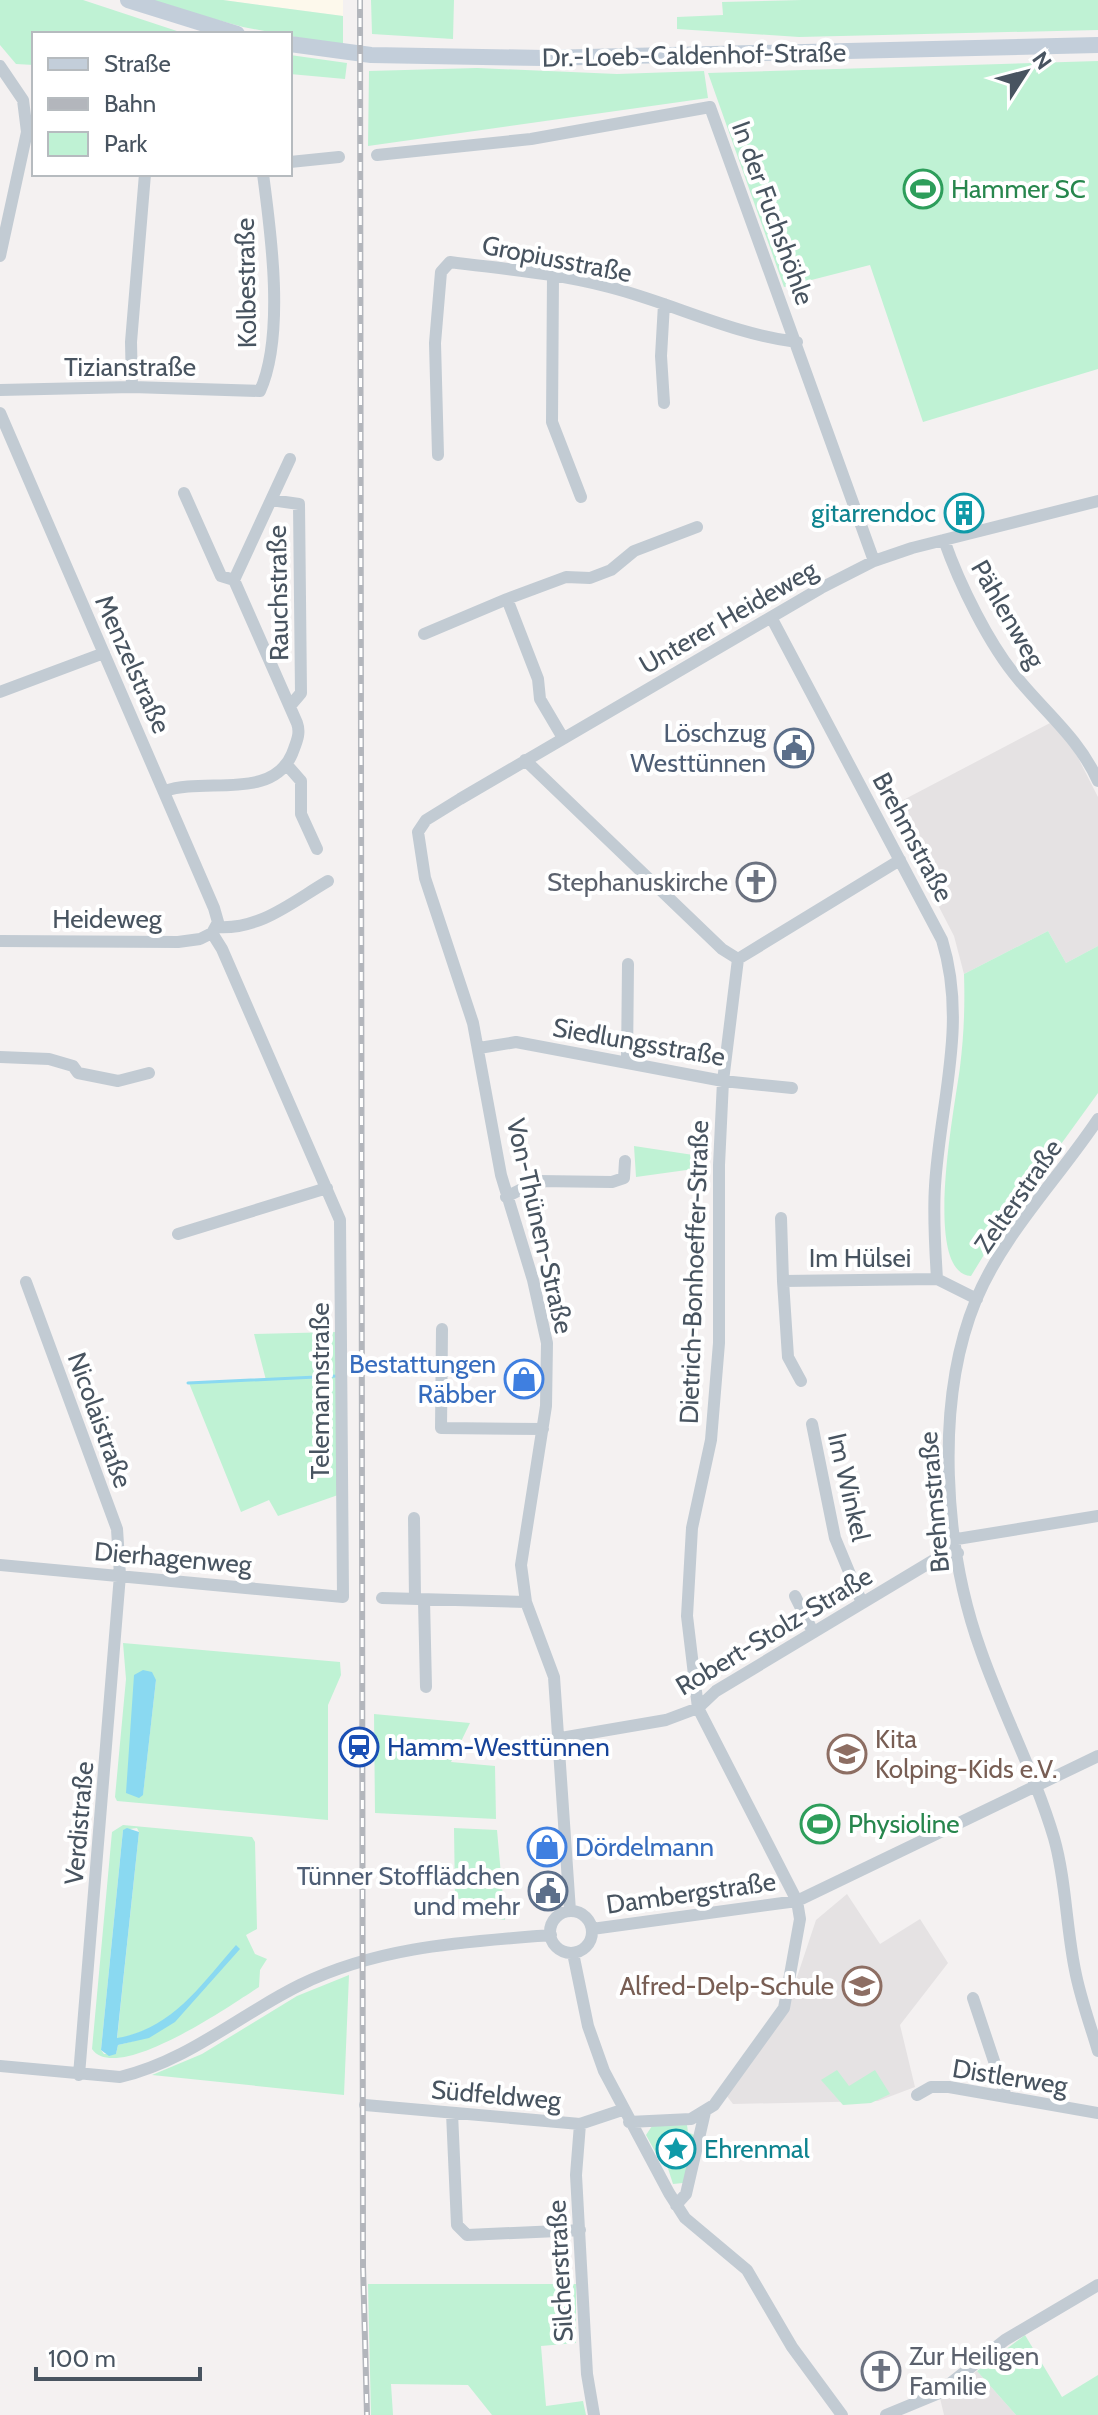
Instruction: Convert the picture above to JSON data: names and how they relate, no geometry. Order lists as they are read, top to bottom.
{
  "streets": {
    "main road": ["Dr.-Loeb-Caldenhof-Straße"],
    "street": [
      "In der Fuchshöhle",
      "Gropiusstraße",
      "Kolbestraße",
      "Tizianstraße",
      "Rauchstraße",
      "Pählenweg",
      "Unterer Heideweg",
      "Menzelstraße",
      "Brehmstraße",
      "Heideweg",
      "Siedlungsstraße",
      "Zelterstraße",
      "Von-Thünen-Straße",
      "Im Hülsei",
      "Dietrich-Bonhoeffer-Straße",
      "Telemannstraße",
      "Nicolaistraße",
      "Im Winkel",
      "Dierhagenweg",
      "Robert-Stolz-Straße",
      "Verdistraße",
      "Dambergstraße",
      "Distlerweg",
      "Südfeldweg",
      "Silcherstraße"
    ]
  },
  "crossings": [
    ["In der Fuchshöhle", "Gropiusstraße"],
    ["In der Fuchshöhle", "Unterer Heideweg"],
    ["Kolbestraße", "Tizianstraße"],
    ["Pählenweg", "Unterer Heideweg"],
    ["Unterer Heideweg", "Brehmstraße"],
    ["Unterer Heideweg", "Von-Thünen-Straße"],
    ["Menzelstraße", "Heideweg"],
    ["Menzelstraße", "Telemannstraße"],
    ["Brehmstraße", "Zelterstraße"],
    ["Brehmstraße", "Im Hülsei"],
    ["Brehmstraße", "Robert-Stolz-Straße"],
    ["Brehmstraße", "Dambergstraße"],
    ["Heideweg", "Telemannstraße"],
    ["Siedlungsstraße", "Von-Thünen-Straße"],
    ["Siedlungsstraße", "Dietrich-Bonhoeffer-Straße"],
    ["Von-Thünen-Straße", "Robert-Stolz-Straße"],
    ["Von-Thünen-Straße", "Dambergstraße"],
    ["Dietrich-Bonhoeffer-Straße", "Robert-Stolz-Straße"],
    ["Dietrich-Bonhoeffer-Straße", "Dambergstraße"],
    ["Telemannstraße", "Dierhagenweg"],
    ["Nicolaistraße", "Dierhagenweg"],
    ["Nicolaistraße", "Verdistraße"],
    ["Im Winkel", "Robert-Stolz-Straße"],
    ["Dierhagenweg", "Verdistraße"],
    ["Südfeldweg", "Silcherstraße"]
  ],
  "places": {
    "sports": ["Hammer SC", "Physioline"],
    "building": ["gitarrendoc"],
    "public building": ["Löschzug Westtünnen", "Tünner Stofflädchen und mehr"],
    "church": ["Stephanuskirche", "Zur Heiligen Familie"],
    "shop": ["Bestattungen Räbber", "Dördelmann"],
    "station": ["Hamm-Westtünnen"],
    "school or university": ["Kita Kolping-Kids e.V.", "Alfred-Delp-Schule"],
    "place": ["Ehrenmal"]
  },
  "legend": ["Straße", "Bahn", "Park"],
  "scale_bar": "100 m",
  "north": "top right"
}
